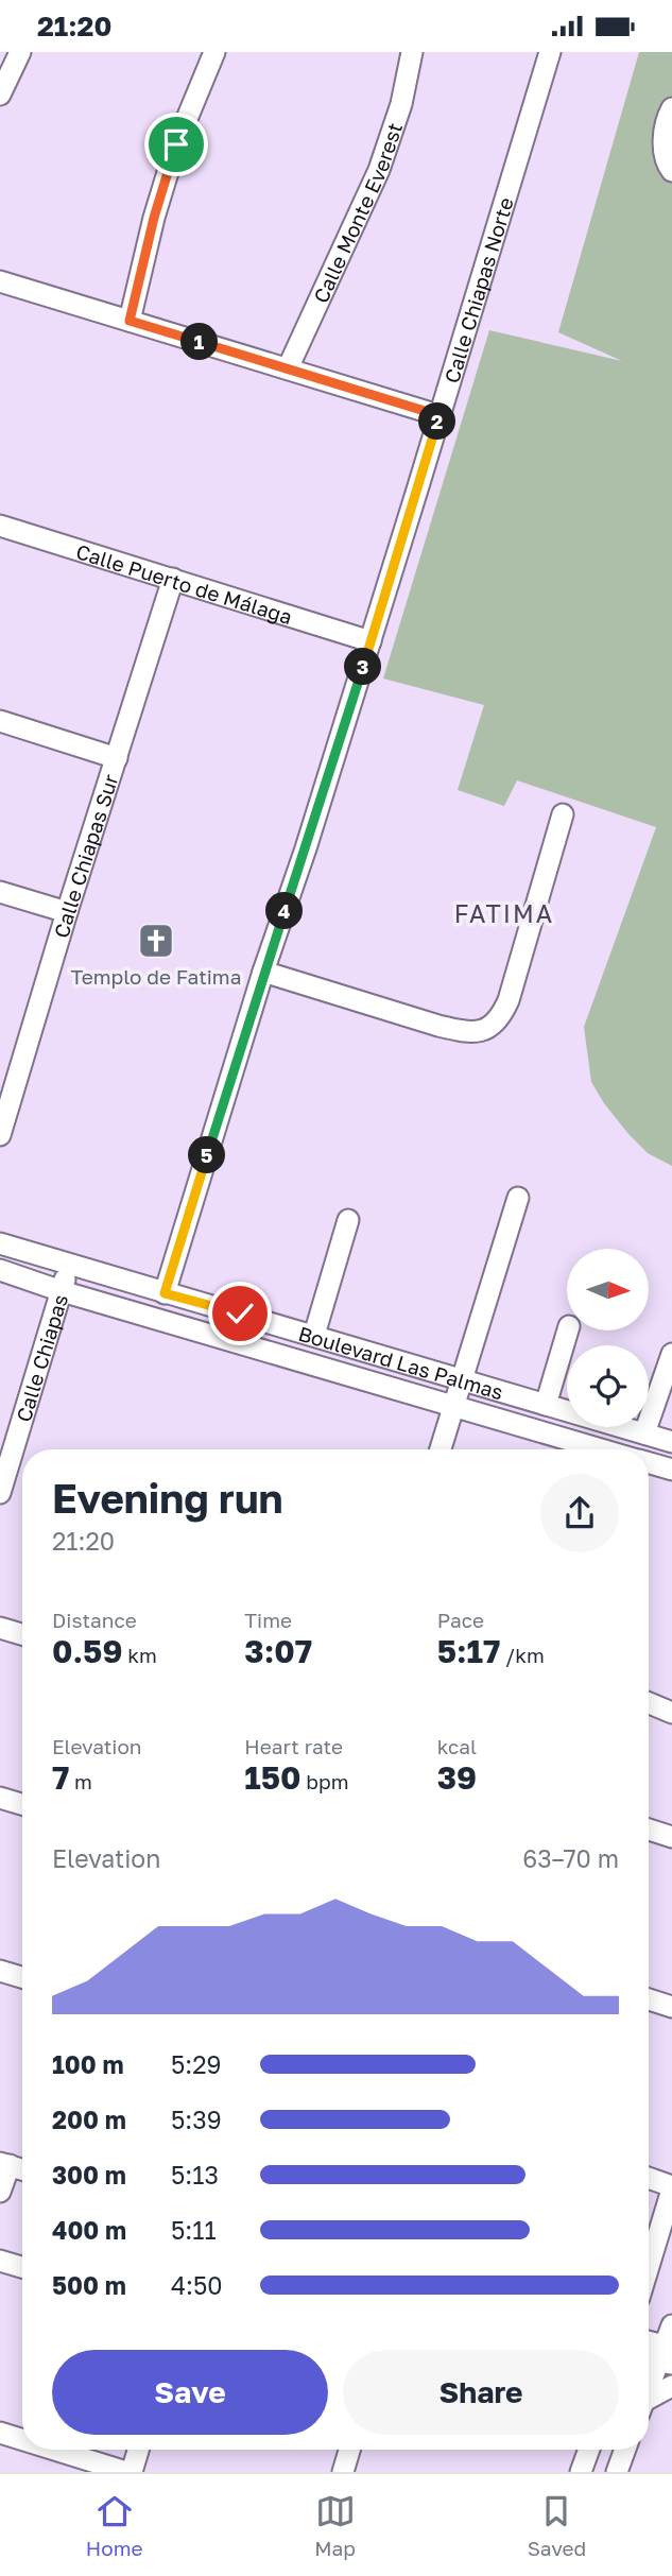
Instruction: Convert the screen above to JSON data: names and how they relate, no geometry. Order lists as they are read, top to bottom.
{
  "streets": {
    "street": [
      "Calle Monte Everest",
      "Calle Chiapas Norte",
      "Calle Puerto de Málaga",
      "Calle Chiapas Sur",
      "Calle Chiapas",
      "Boulevard Las Palmas"
    ]
  },
  "crossings": [
    ["Calle Chiapas Norte", "Calle Puerto de Málaga"],
    ["Calle Chiapas Norte", "Boulevard Las Palmas"],
    ["Calle Puerto de Málaga", "Calle Chiapas Sur"],
    ["Calle Chiapas", "Boulevard Las Palmas"]
  ],
  "districts": ["FATIMA"],
  "places": {
    "church": ["Templo de Fatima"]
  },
  "north": "right",
  "page": {
    "status": "21:20",
    "pins": [
      "1",
      "2",
      "3",
      "4",
      "5"
    ],
    "heading": ["Evening run", "21:20"],
    "stats": [
      ["Distance", "0.59 km"],
      ["Time", "3:07"],
      ["Pace", "5:17 /km"],
      ["Elevation", "7 m"],
      ["Heart rate", "150 bpm"],
      ["kcal", "39"]
    ],
    "chart": ["Elevation", "63–70 m"],
    "list": [
      {
        "name": "100 m",
        "note": "5:29"
      },
      {
        "name": "200 m",
        "note": "5:39"
      },
      {
        "name": "300 m",
        "note": "5:13"
      },
      {
        "name": "400 m",
        "note": "5:11"
      },
      {
        "name": "500 m",
        "note": "4:50"
      }
    ],
    "buttons": ["Save", "Share"],
    "tabs": ["Home", "Map", "Saved"]
  }
}
